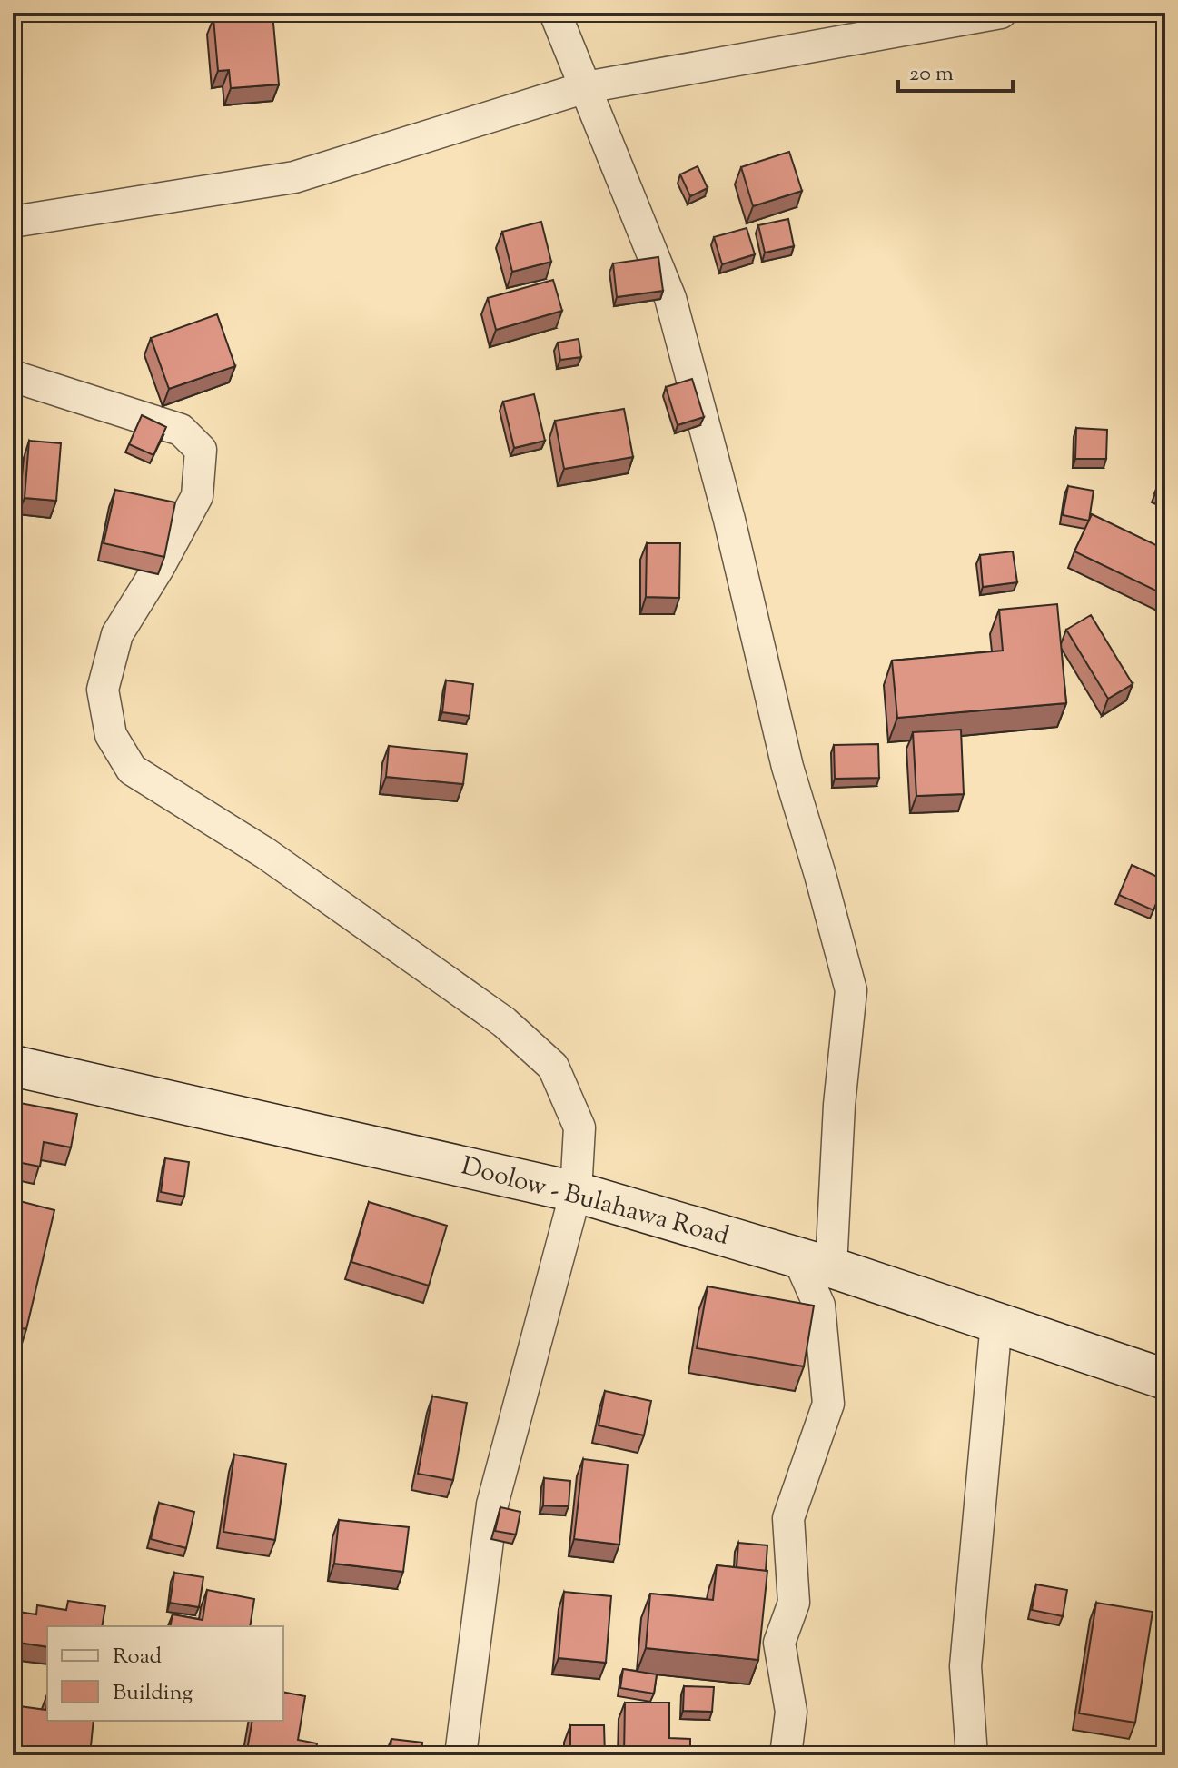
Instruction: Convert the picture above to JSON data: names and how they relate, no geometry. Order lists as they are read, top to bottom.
{
  "streets": {
    "main road": ["Doolow - Bulahawa Road"]
  },
  "legend": ["Road", "Building"],
  "scale_bar": "20 m"
}
